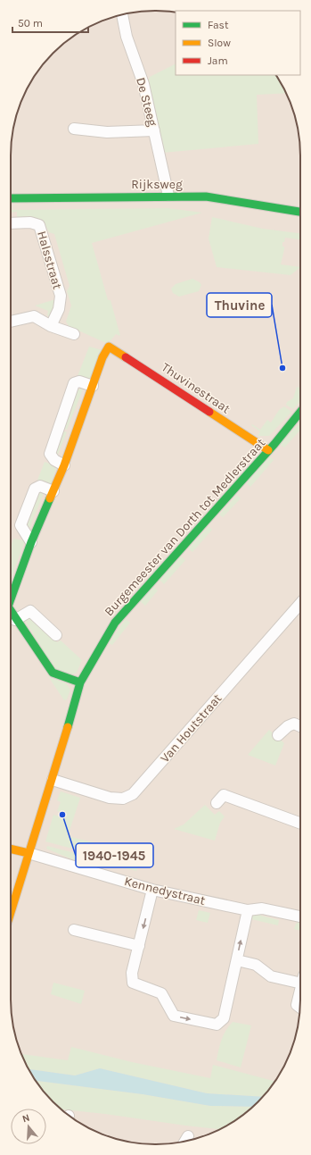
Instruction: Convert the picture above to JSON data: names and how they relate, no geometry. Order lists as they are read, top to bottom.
{
  "streets": {
    "street": [
      "De Steeg",
      "Rijksweg",
      "Halsstraat",
      "Thuvinestraat",
      "Burgemeester van Dorth tot Medlerstraat",
      "Van Houtstraat",
      "Kennedystraat"
    ]
  },
  "crossings": [
    ["De Steeg", "Rijksweg"],
    ["Thuvinestraat", "Burgemeester van Dorth tot Medlerstraat"],
    ["Burgemeester van Dorth tot Medlerstraat", "Van Houtstraat"],
    ["Burgemeester van Dorth tot Medlerstraat", "Kennedystraat"]
  ],
  "places": ["Thuvine", "1940-1945"],
  "legend": ["Fast", "Slow", "Jam"],
  "scale_bar": "50 m",
  "north": "top"
}
